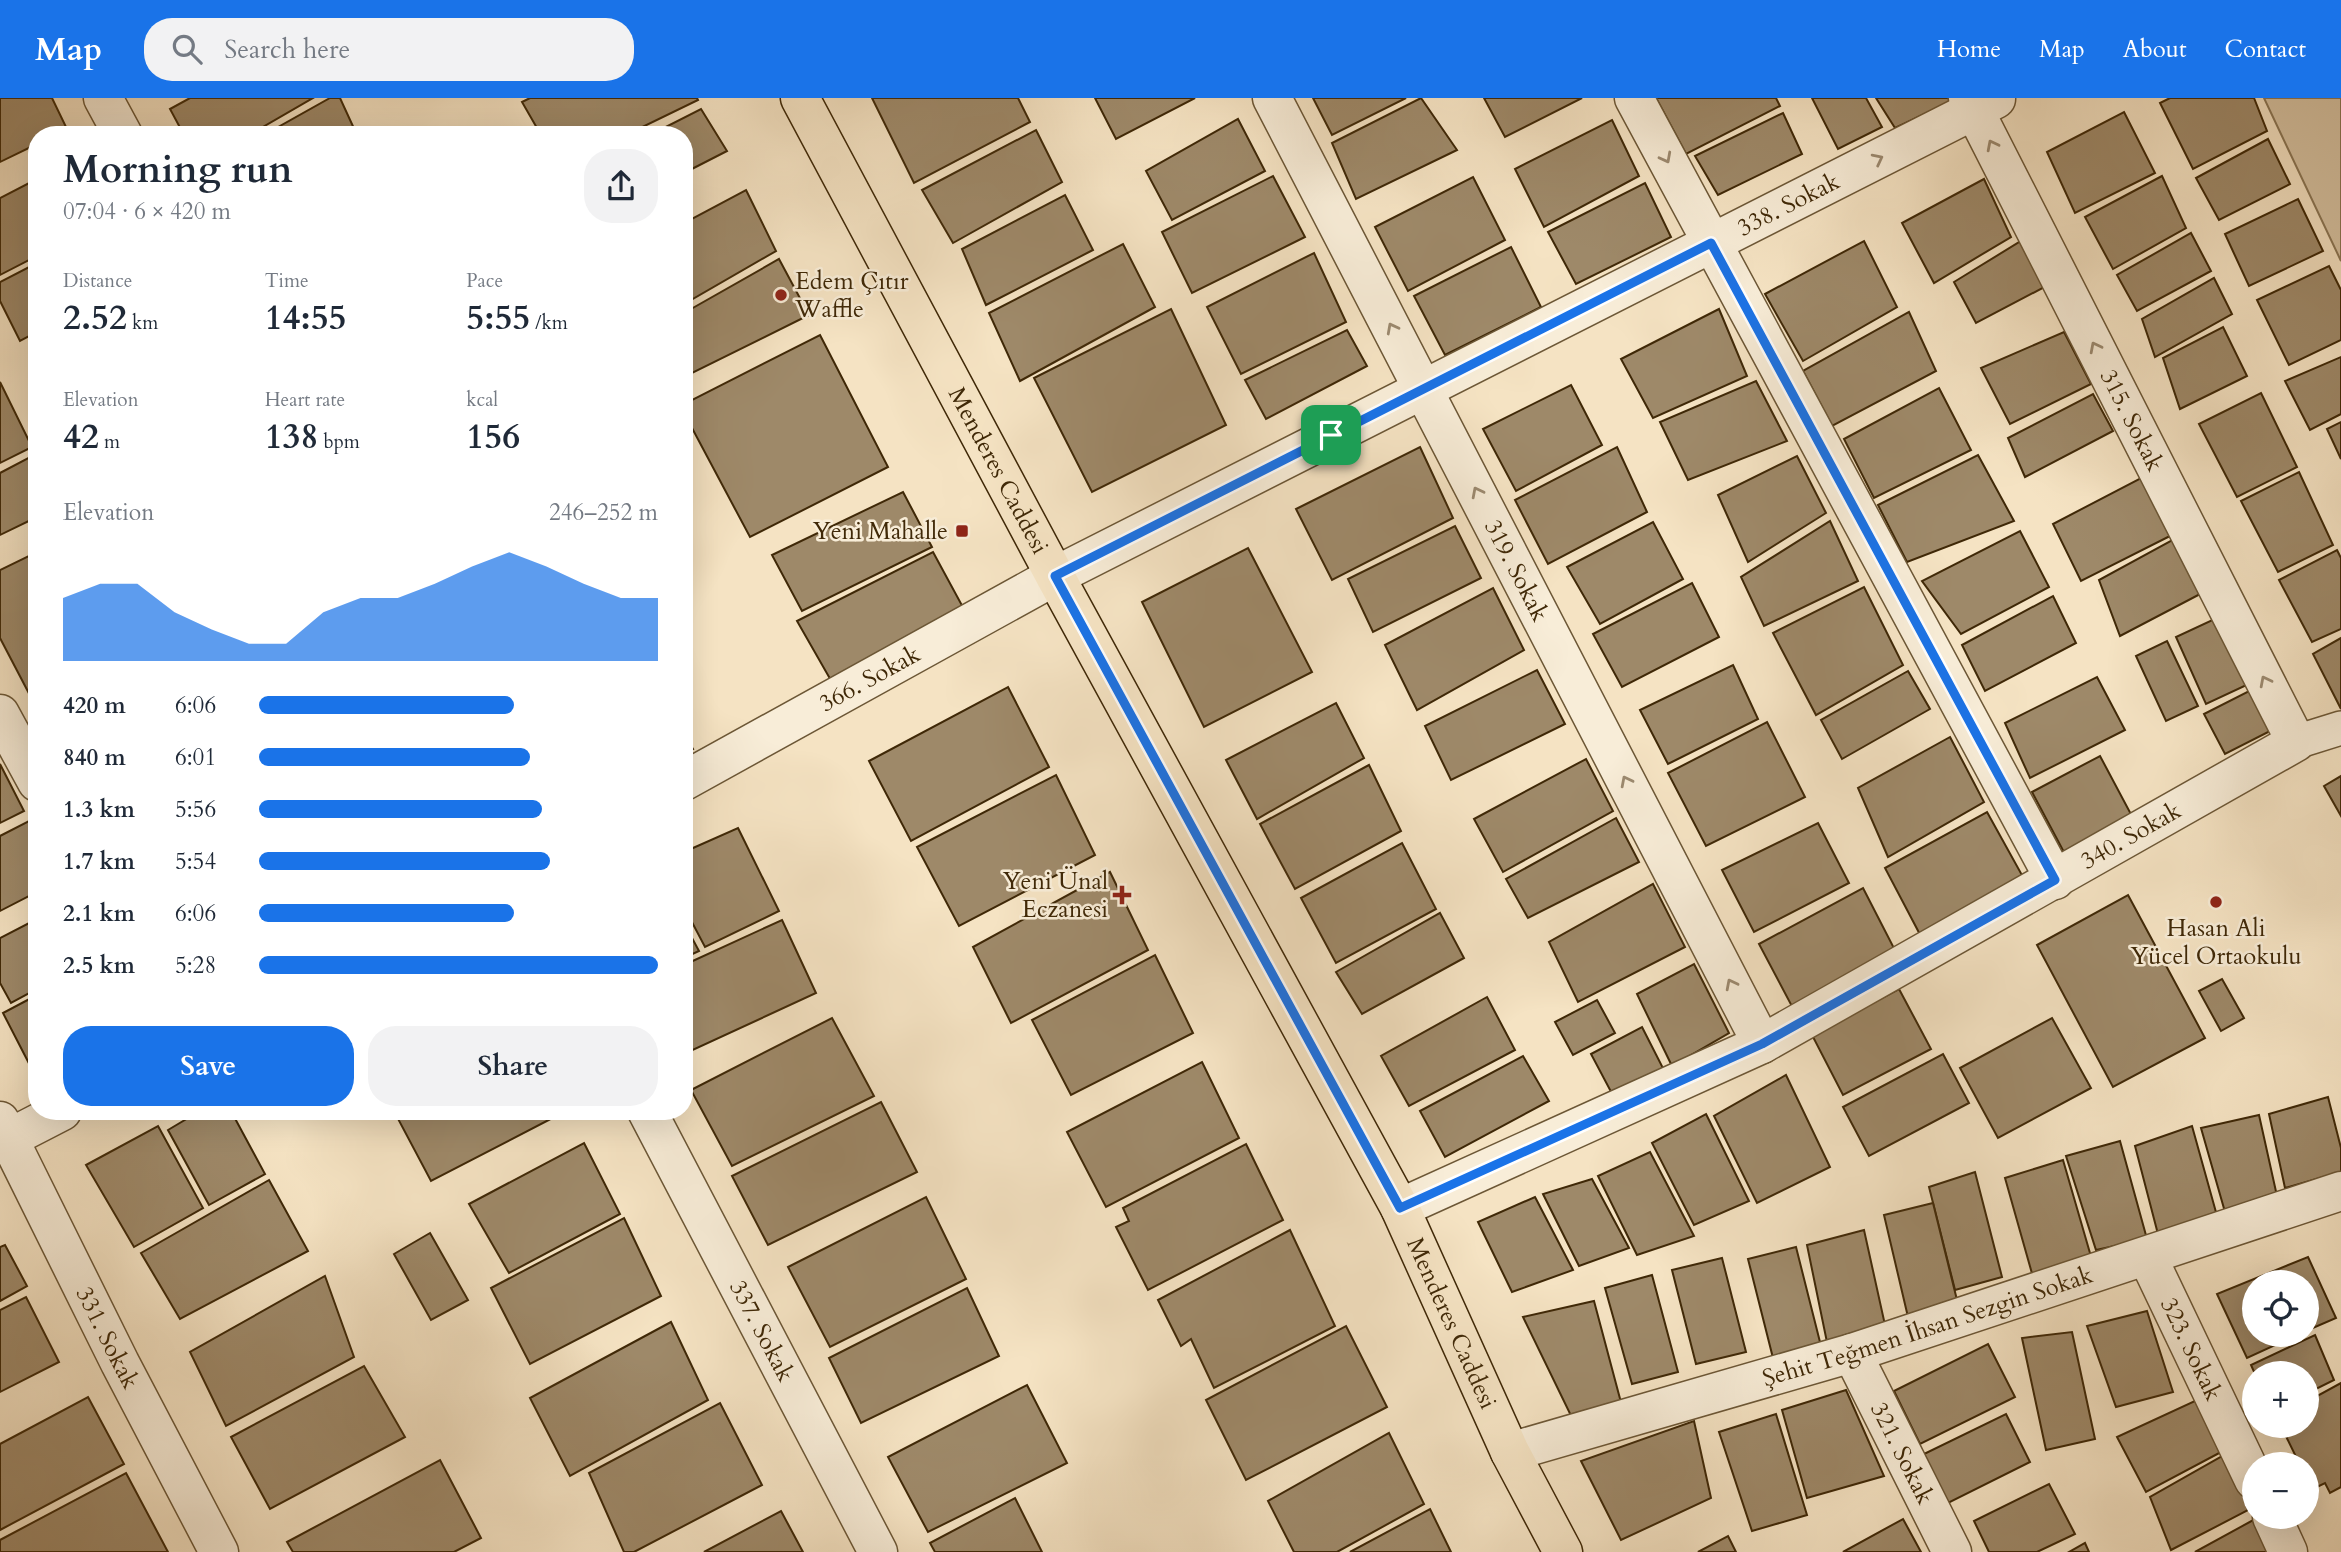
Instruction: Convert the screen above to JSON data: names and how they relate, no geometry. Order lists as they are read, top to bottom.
{
  "streets": {
    "main road": ["Menderes Caddesi"],
    "street": [
      "338. Sokak",
      "315. Sokak",
      "319. Sokak",
      "366. Sokak",
      "340. Sokak",
      "Şehit Teğmen İhsan Sezgin Sokak",
      "337. Sokak",
      "331. Sokak",
      "323. Sokak",
      "321. Sokak"
    ]
  },
  "crossings": [
    ["338. Sokak", "315. Sokak"],
    ["338. Sokak", "Menderes Caddesi"],
    ["338. Sokak", "319. Sokak"],
    ["338. Sokak", "366. Sokak"],
    ["315. Sokak", "340. Sokak"],
    ["Menderes Caddesi", "366. Sokak"],
    ["Menderes Caddesi", "340. Sokak"],
    ["Menderes Caddesi", "Şehit Teğmen İhsan Sezgin Sokak"],
    ["319. Sokak", "340. Sokak"],
    ["Şehit Teğmen İhsan Sezgin Sokak", "323. Sokak"],
    ["Şehit Teğmen İhsan Sezgin Sokak", "321. Sokak"]
  ],
  "places": {
    "other": ["Edem Çıtır Waffle", "Hasan Ali Yücel Ortaokulu"],
    "transit": ["Yeni Mahalle"],
    "health": ["Yeni Ünal Eczanesi"]
  },
  "page": {
    "header": "Map",
    "search": "Search here",
    "nav": [
      "Home",
      "Map",
      "About",
      "Contact"
    ],
    "heading": ["Morning run", "07:04 · 6 × 420 m"],
    "stats": [
      ["Distance", "2.52 km"],
      ["Time", "14:55"],
      ["Pace", "5:55 /km"],
      ["Elevation", "42 m"],
      ["Heart rate", "138 bpm"],
      ["kcal", "156"]
    ],
    "chart": ["Elevation", "246–252 m"],
    "list": [
      {
        "name": "420 m",
        "note": "6:06"
      },
      {
        "name": "840 m",
        "note": "6:01"
      },
      {
        "name": "1.3 km",
        "note": "5:56"
      },
      {
        "name": "1.7 km",
        "note": "5:54"
      },
      {
        "name": "2.1 km",
        "note": "6:06"
      },
      {
        "name": "2.5 km",
        "note": "5:28"
      }
    ],
    "buttons": ["Save", "Share"],
    "map_buttons": ["+", "−"]
  }
}
